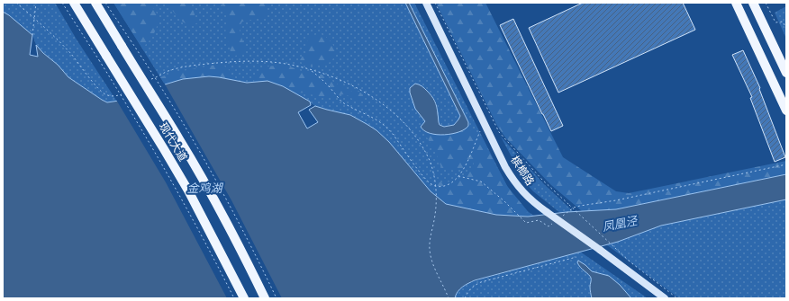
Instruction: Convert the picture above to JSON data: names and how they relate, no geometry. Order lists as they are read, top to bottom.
{
  "streets": {
    "main road": ["现代大道", "槟榔路"]
  },
  "water": ["金鸡湖", "凤凰泾"]
}
